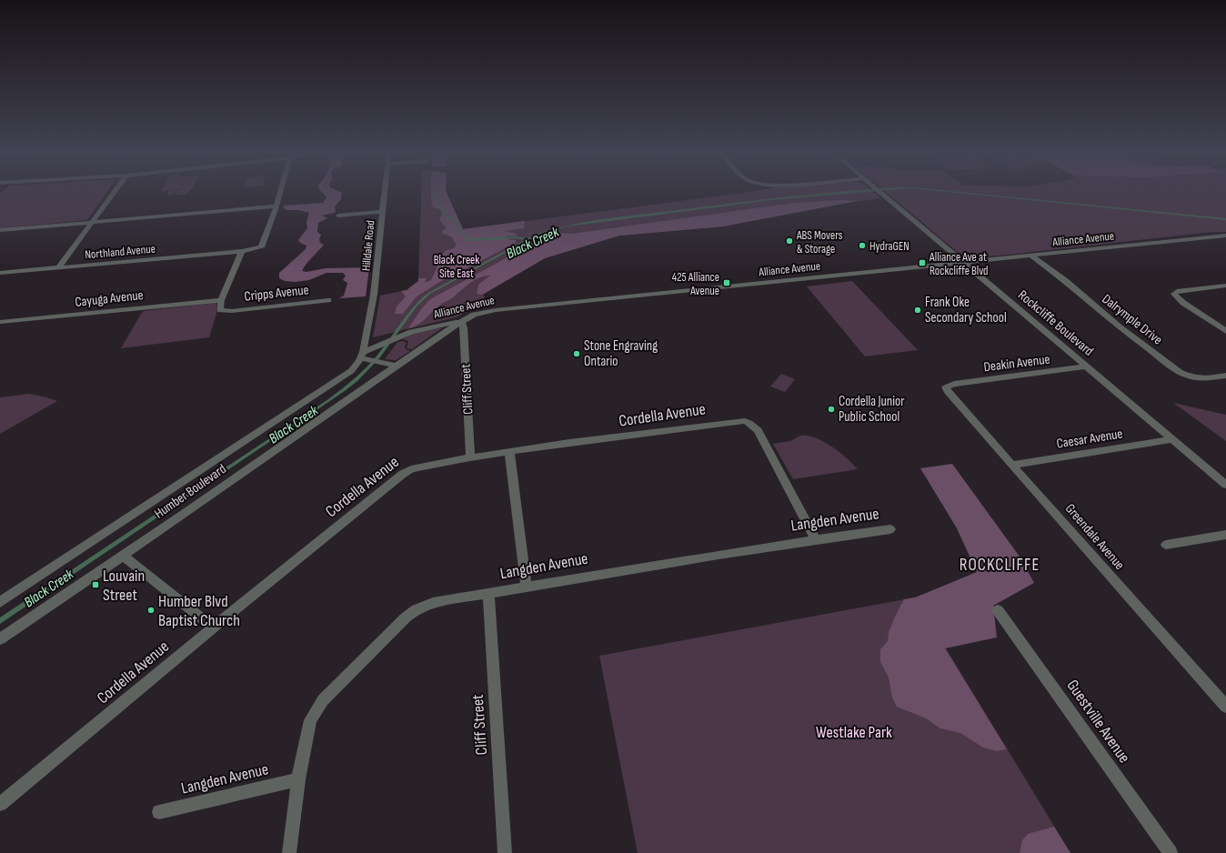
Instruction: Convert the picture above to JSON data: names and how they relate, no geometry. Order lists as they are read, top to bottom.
{
  "streets": {
    "street": [
      "Alliance Avenue",
      "Hilldale Road",
      "Northland Avenue",
      "Cripps Avenue",
      "Cayuga Avenue",
      "Dalrymple Drive",
      "Rockcliffe Boulevard",
      "Deakin Avenue",
      "Cliff Street",
      "Cordella Avenue",
      "Caesar Avenue",
      "Humber Boulevard",
      "Langden Avenue",
      "Greendale Avenue",
      "Guestville Avenue"
    ]
  },
  "crossings": [
    ["Alliance Avenue", "Dalrymple Drive"],
    ["Alliance Avenue", "Rockcliffe Boulevard"],
    ["Alliance Avenue", "Cliff Street"],
    ["Alliance Avenue", "Humber Boulevard"],
    ["Hilldale Road", "Humber Boulevard"],
    ["Cripps Avenue", "Cayuga Avenue"],
    ["Rockcliffe Boulevard", "Deakin Avenue"],
    ["Rockcliffe Boulevard", "Caesar Avenue"],
    ["Deakin Avenue", "Greendale Avenue"],
    ["Cliff Street", "Cordella Avenue"],
    ["Cliff Street", "Humber Boulevard"],
    ["Cliff Street", "Langden Avenue"],
    ["Cordella Avenue", "Langden Avenue"],
    ["Caesar Avenue", "Greendale Avenue"]
  ],
  "districts": ["ROCKCLIFFE"],
  "water": ["Black Creek"],
  "parks": ["Black Creek Site East", "Westlake Park"],
  "places": {
    "other": [
      "ABS Movers & Storage",
      "HydraGEN",
      "Frank Oke Secondary School",
      "Stone Engraving Ontario",
      "Cordella Junior Public School",
      "Humber Blvd Baptist Church"
    ],
    "transit": ["Alliance Ave at Rockcliffe Blvd", "425 Alliance Avenue", "Louvain Street"]
  }
}
